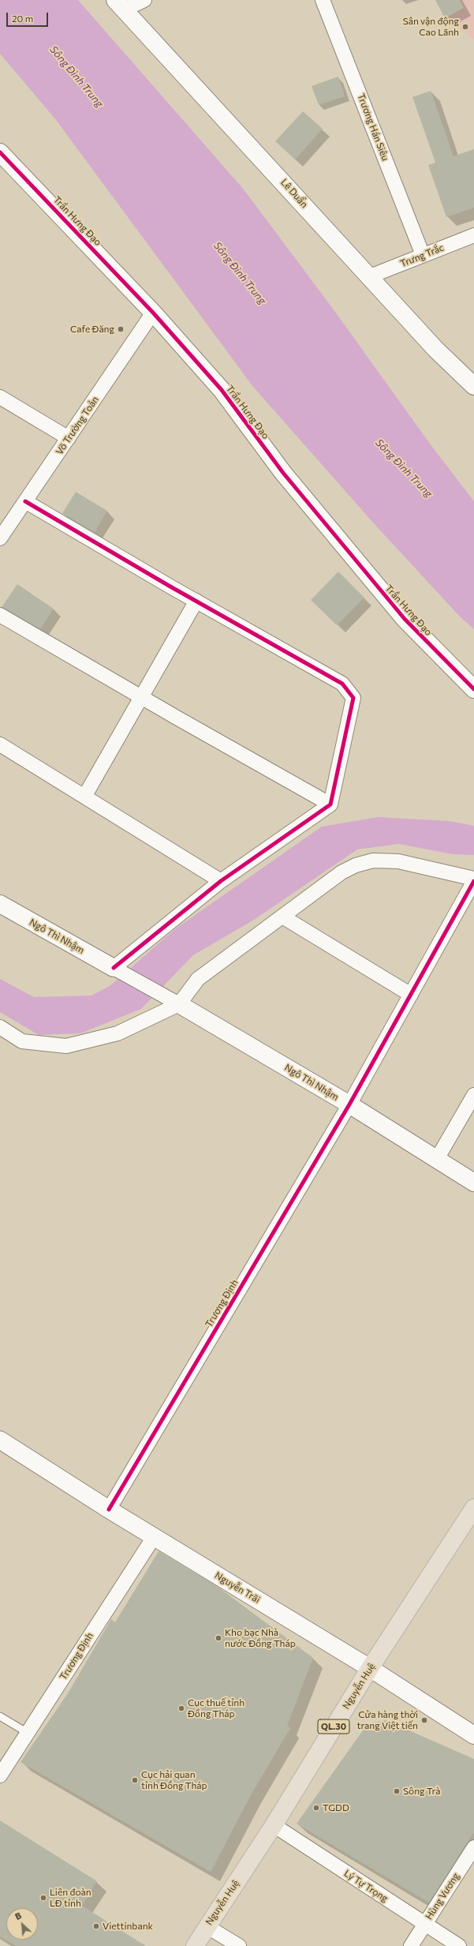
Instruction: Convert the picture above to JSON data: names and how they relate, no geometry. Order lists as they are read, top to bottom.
{
  "streets": {
    "highway": ["Nguyễn Huệ", "QL.30"],
    "street": [
      "Trương Hán Siêu",
      "Lê Duẩn",
      "Trần Hưng Đạo",
      "Trưng Trắc",
      "Võ Trường Toản",
      "Ngô Thì Nhậm",
      "Trương Định",
      "Nguyễn Trãi",
      "Lý Tự Trọng",
      "Hùng Vương"
    ]
  },
  "crossings": [
    ["Trương Hán Siêu", "Trưng Trắc"],
    ["Lê Duẩn", "Trưng Trắc"],
    ["Trần Hưng Đạo", "Võ Trường Toản"],
    ["Ngô Thì Nhậm", "Trương Định"],
    ["Trương Định", "Nguyễn Trãi"],
    ["Nguyễn Trãi", "Nguyễn Huệ"],
    ["Nguyễn Huệ", "Lý Tự Trọng"],
    ["Lý Tự Trọng", "Hùng Vương"]
  ],
  "water": ["Sông Đình Trung"],
  "places": [
    "Sân vận động Cao Lãnh",
    "Cafe Đăng",
    "Kho bạc Nhà nước Đồng Tháp",
    "Cục thuế tỉnh Đồng Tháp",
    "Cửa hàng thời trang Việt tiến",
    "Cục hải quan tỉnh Đồng Tháp",
    "Sông Trà",
    "TGDD",
    "Liên đoàn LĐ tỉnh",
    "Viettinbank"
  ],
  "scale_bar": "20 m",
  "north": "top left"
}
